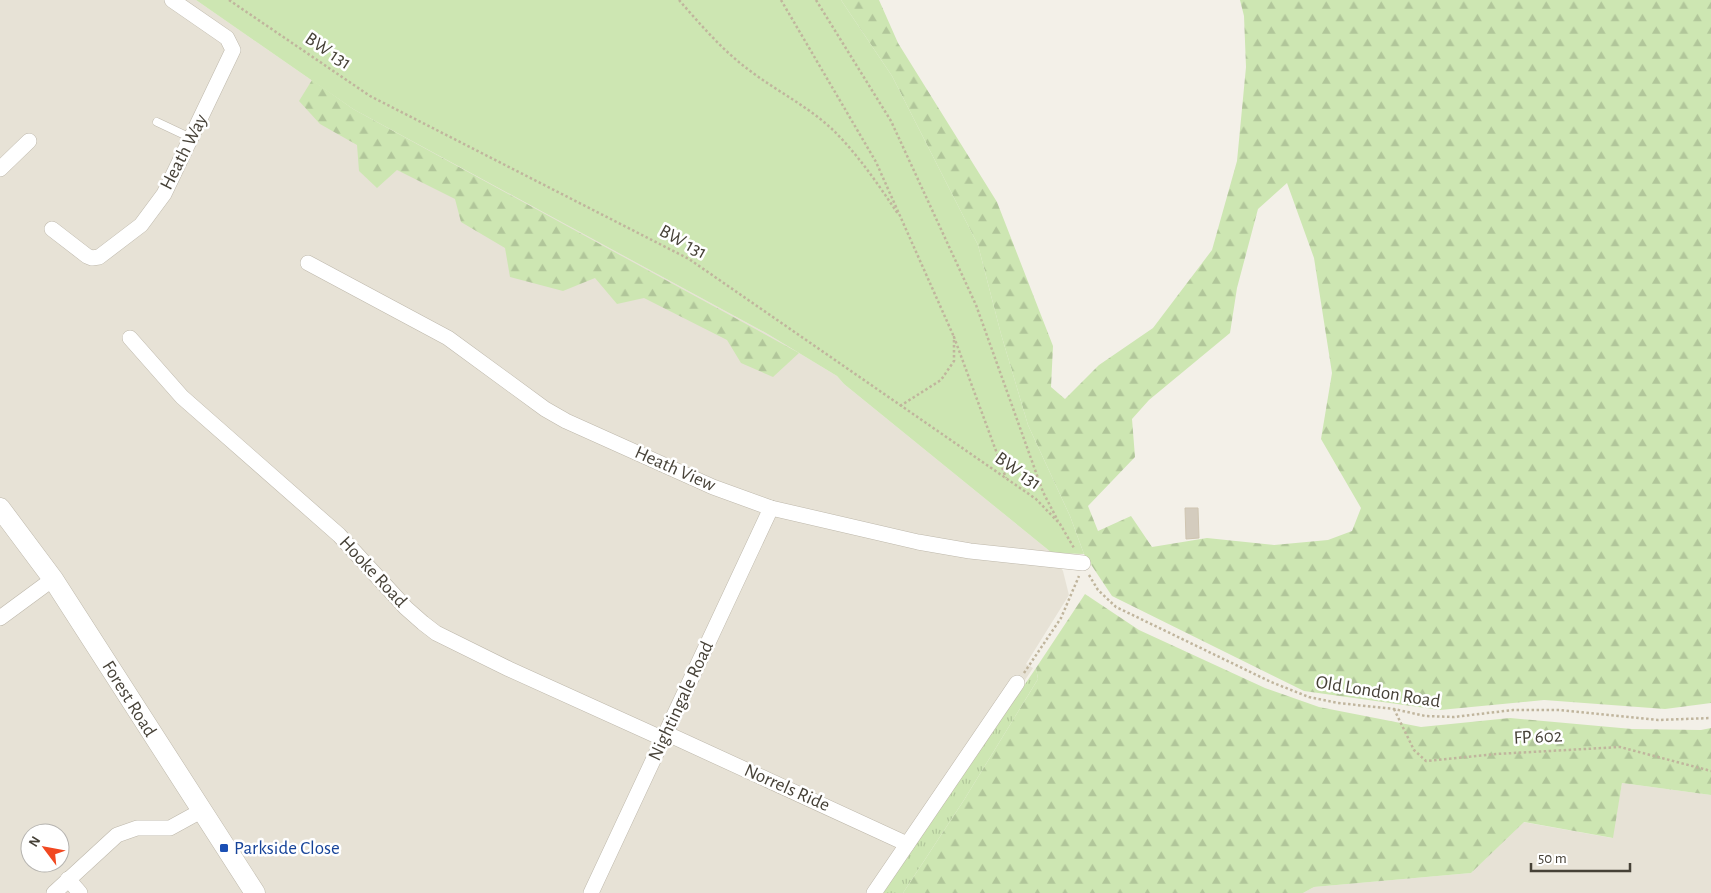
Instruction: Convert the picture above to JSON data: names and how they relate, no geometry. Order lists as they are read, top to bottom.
{
  "streets": {
    "street": [
      "Heath Way",
      "Heath View",
      "Hooke Road",
      "Forest Road",
      "Nightingale Road",
      "Norrels Ride"
    ],
    "path": ["BW 131", "Old London Road", "FP 602"]
  },
  "crossings": [
    ["BW 131", "Heath View"],
    ["BW 131", "Old London Road"],
    ["Heath View", "Old London Road"],
    ["Heath View", "Nightingale Road"],
    ["Hooke Road", "Nightingale Road"],
    ["Hooke Road", "Norrels Ride"],
    ["Old London Road", "FP 602"],
    ["Nightingale Road", "Norrels Ride"]
  ],
  "places": {
    "transit": ["Parkside Close"]
  },
  "scale_bar": "50 m",
  "north": "top left"
}
